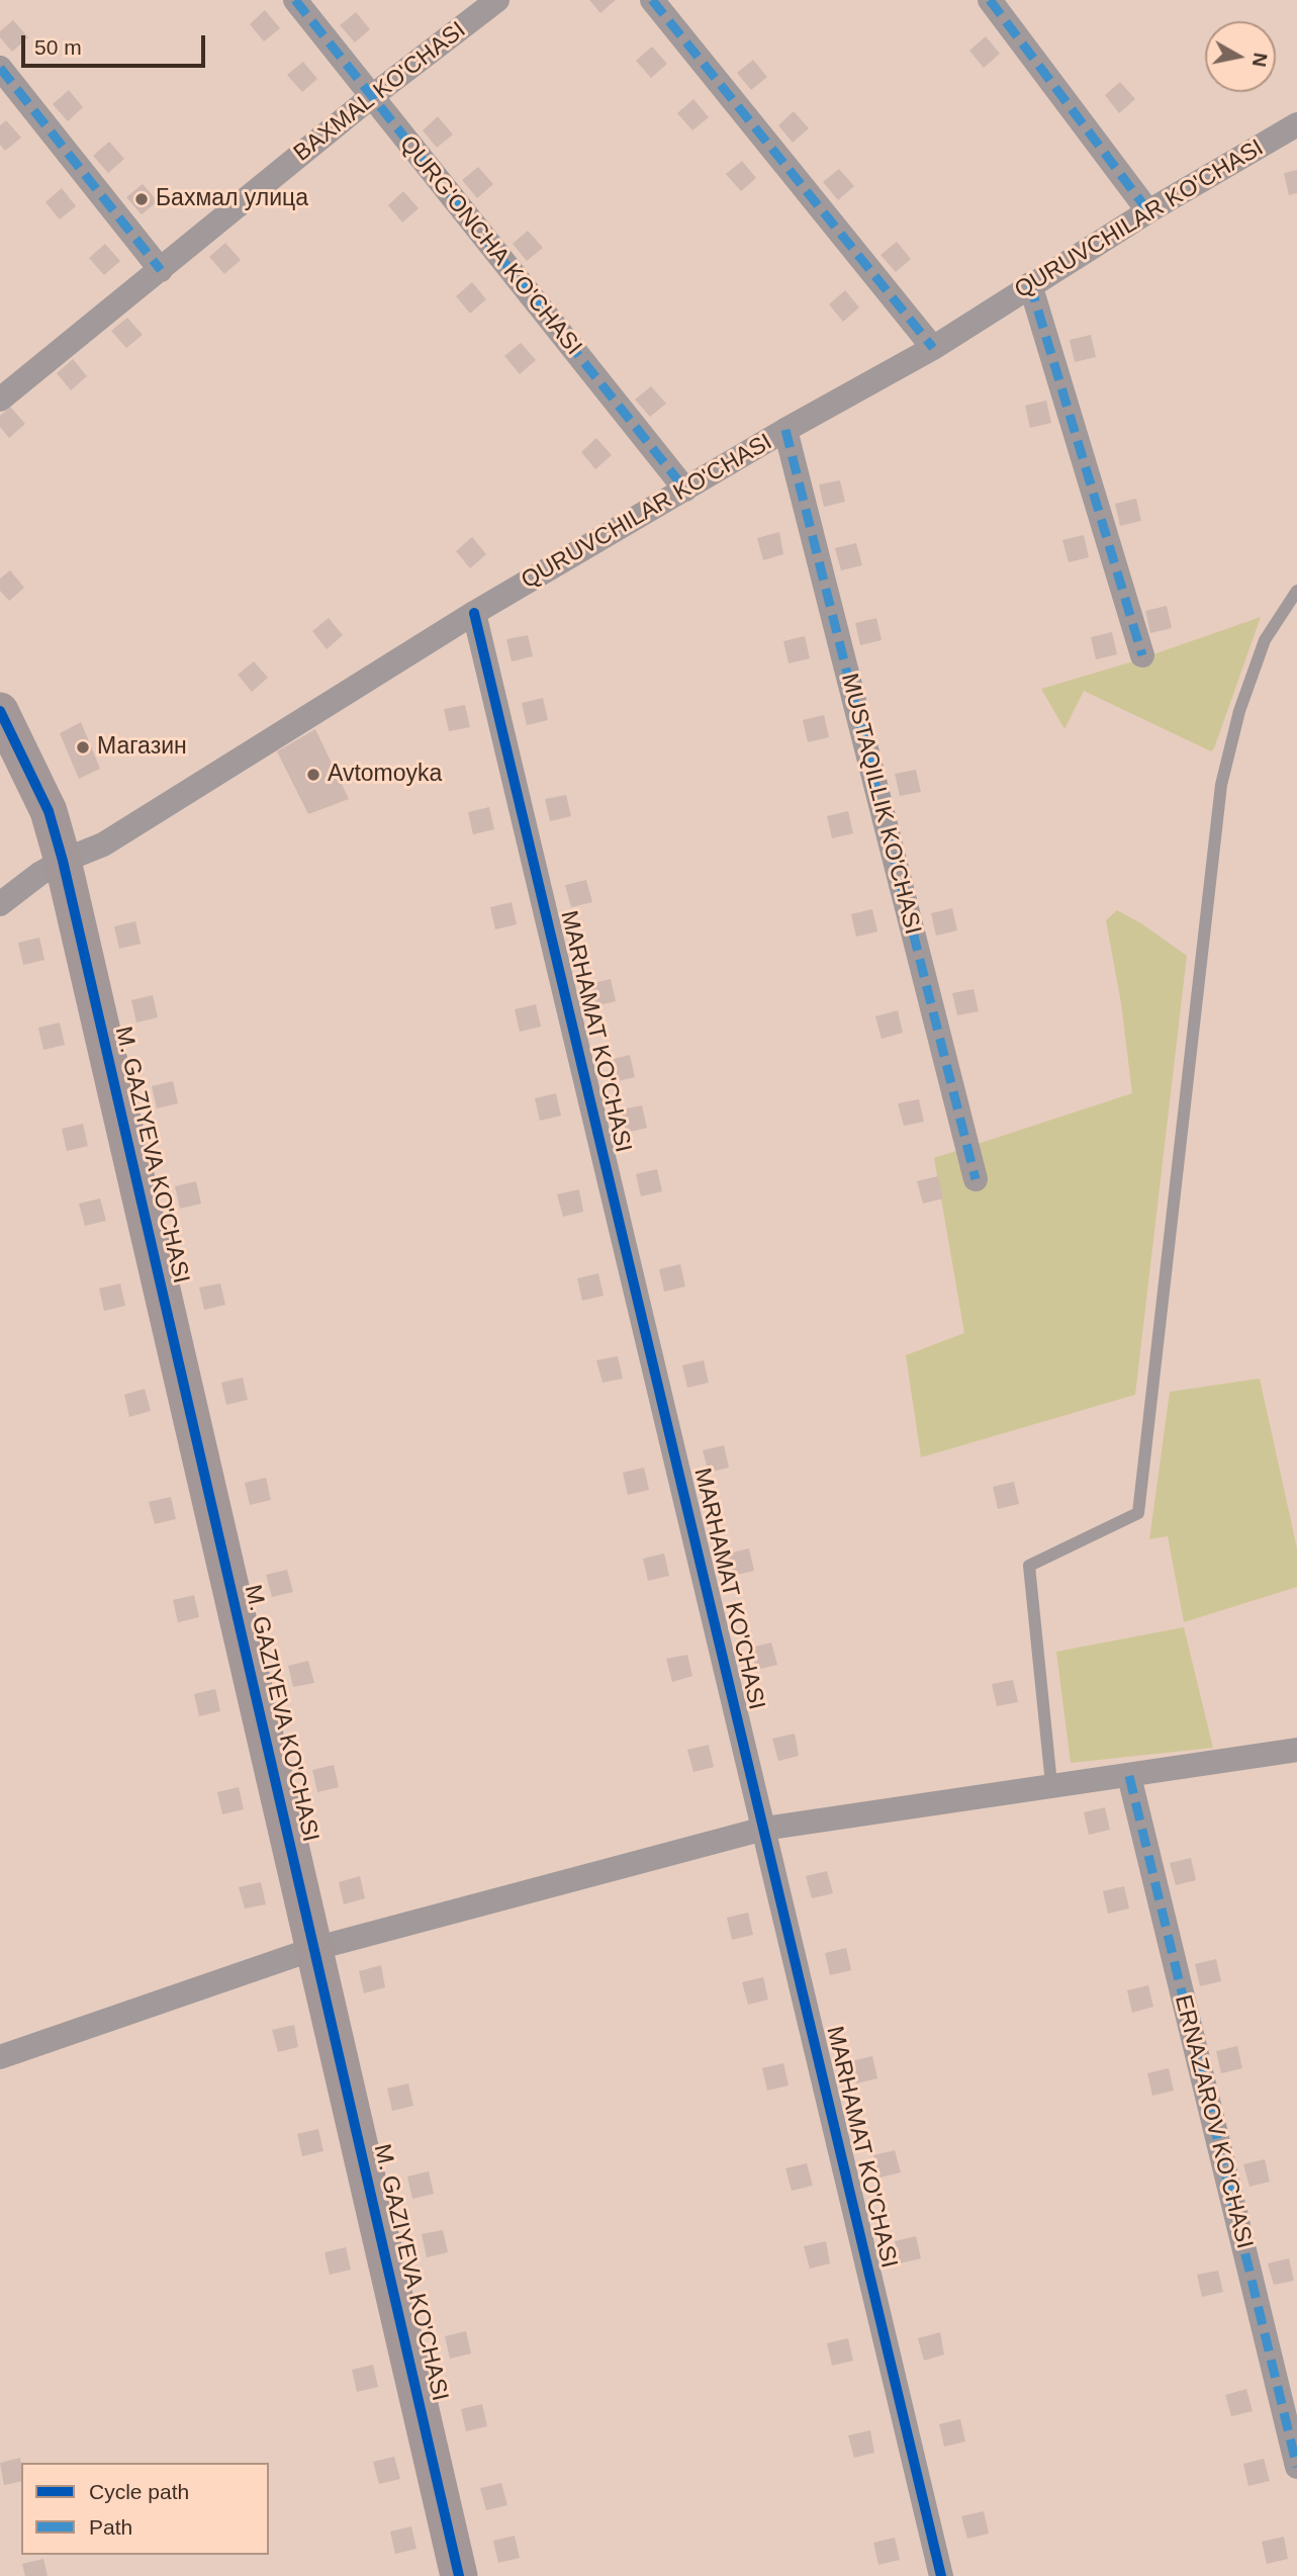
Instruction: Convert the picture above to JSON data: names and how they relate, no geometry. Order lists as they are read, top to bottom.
{
  "streets": {
    "street": [
      "BAХMAL KO'CHASI",
      "QURUVCHILAR KO'CHASI",
      "QURG'ONCHA KO'CHASI",
      "MUSTAQILLIK KO'CHASI",
      "MARHAMAT KO'CHASI",
      "M. GAZIYEVA KO'CHASI",
      "ERNAZAROV KO'CHASI"
    ]
  },
  "crossings": [
    ["BAХMAL KO'CHASI", "QURG'ONCHA KO'CHASI"],
    ["QURUVCHILAR KO'CHASI", "QURG'ONCHA KO'CHASI"],
    ["QURUVCHILAR KO'CHASI", "MUSTAQILLIK KO'CHASI"],
    ["QURUVCHILAR KO'CHASI", "MARHAMAT KO'CHASI"],
    ["QURUVCHILAR KO'CHASI", "M. GAZIYEVA KO'CHASI"]
  ],
  "places": ["Бахмал улица", "Магазин", "Avtomoyka"],
  "legend": ["Cycle path", "Path"],
  "scale_bar": "50 m",
  "north": "right"
}
